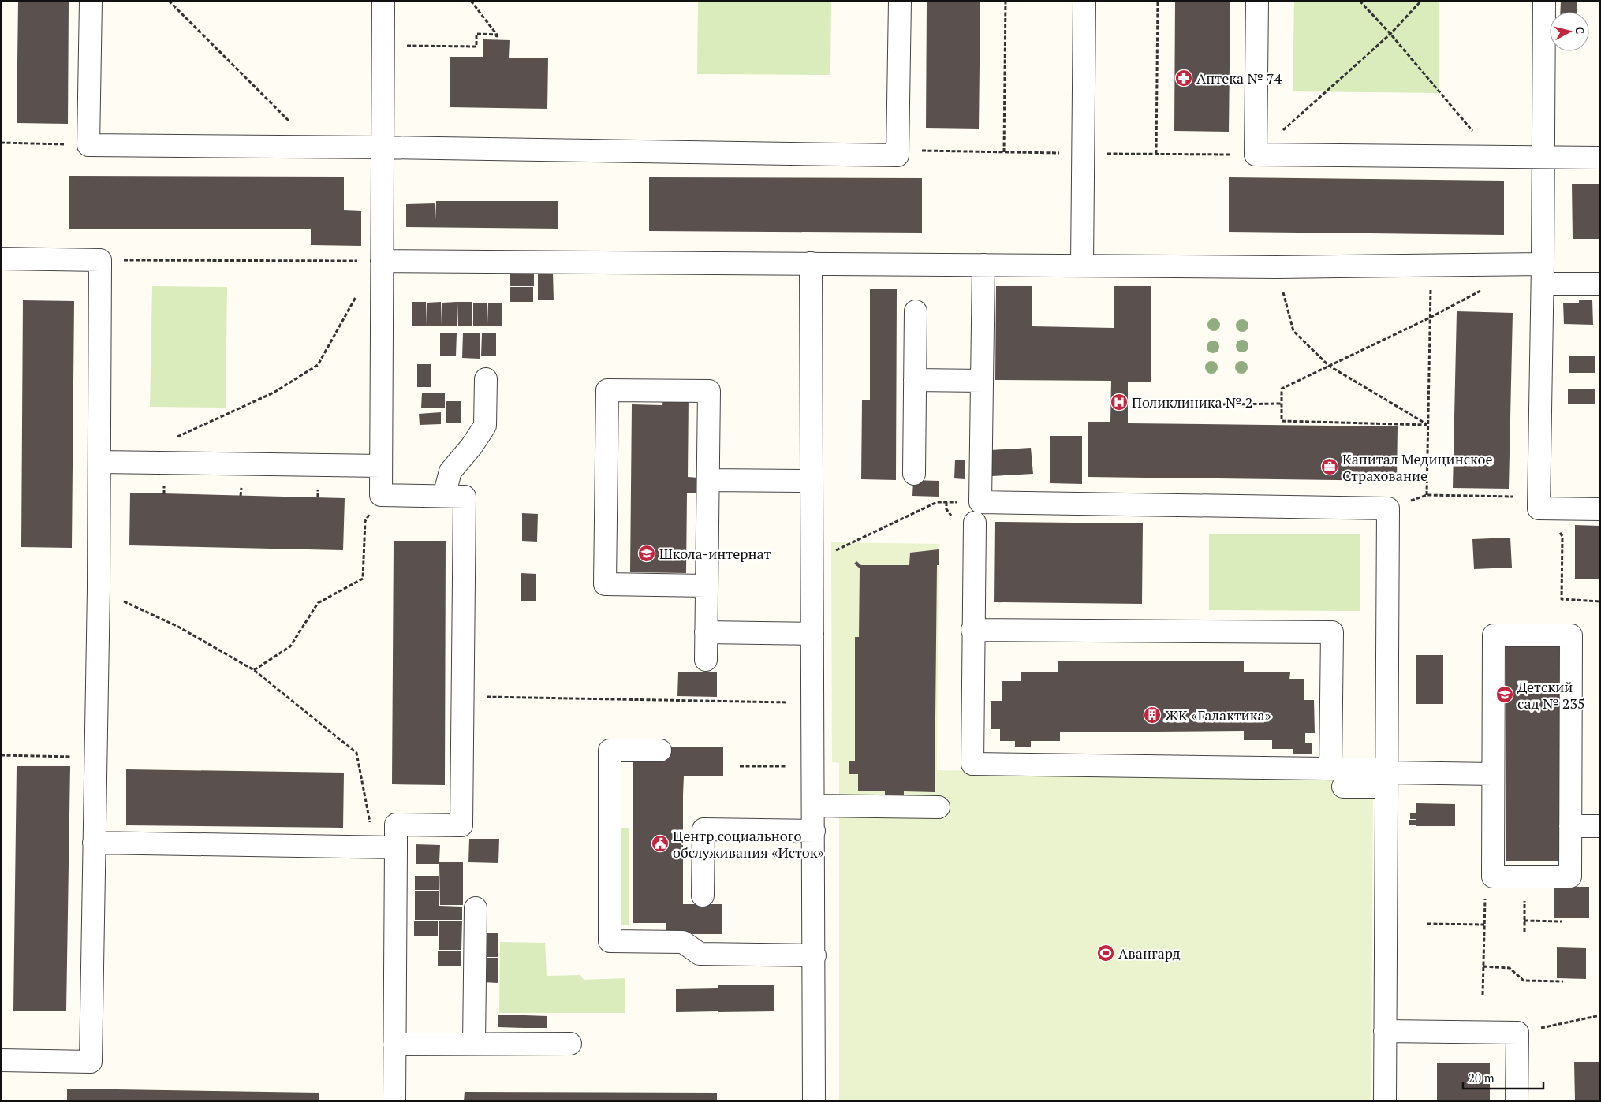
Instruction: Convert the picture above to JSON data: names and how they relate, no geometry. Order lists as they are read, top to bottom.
{
  "places": {
    "pharmacy": ["Аптека № 74"],
    "hospital": ["Поликлиника № 2"],
    "office": ["Капитал Медицинское Страхование"],
    "school or university": ["Школа-интернат", "Детский сад № 235"],
    "building": ["ЖК «Галактика»"],
    "public building": ["Центр социального обслуживания «Исток»"],
    "sports": ["Авангард"]
  },
  "scale_bar": "20 m",
  "north": "right"
}
